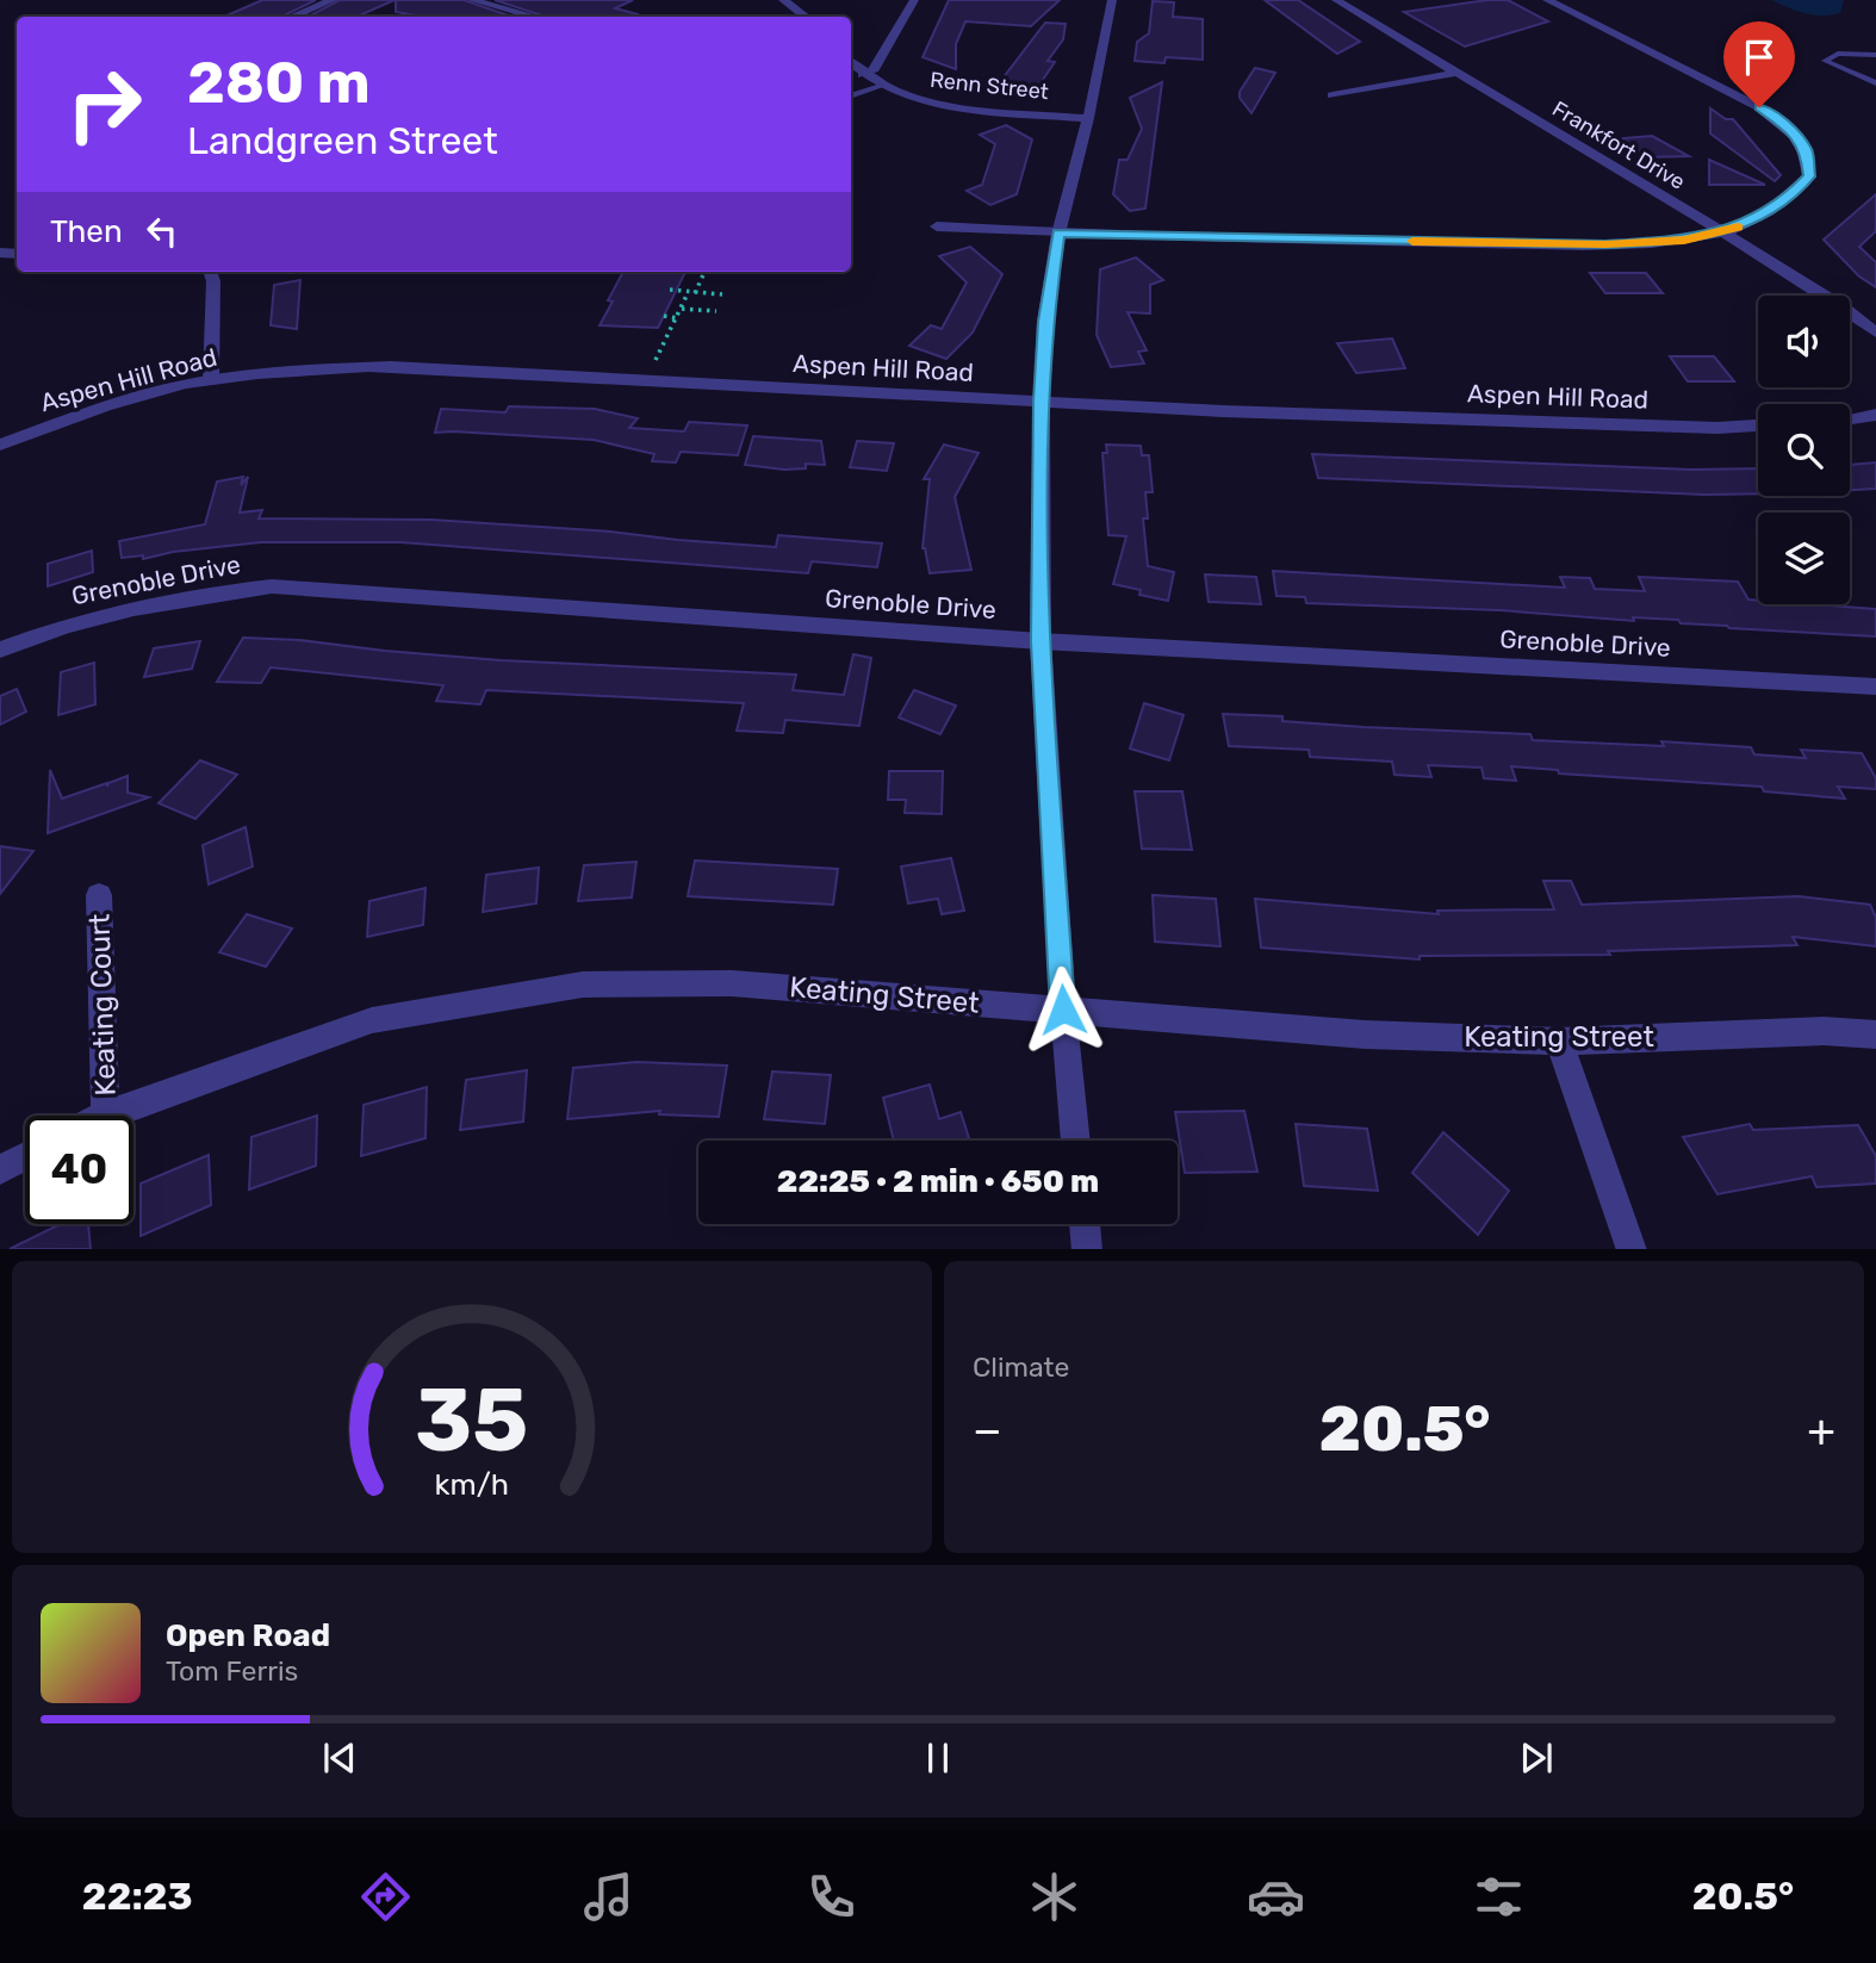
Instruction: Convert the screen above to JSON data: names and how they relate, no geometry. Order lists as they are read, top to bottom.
{
  "streets": {
    "street": [
      "Renn Street",
      "Frankfort Drive",
      "Aspen Hill Road",
      "Grenoble Drive",
      "Keating Street",
      "Keating Court"
    ]
  },
  "crossings": [
    ["Keating Street", "Keating Court"]
  ],
  "page": {
    "turn": ["280 m", "Landgreen Street"],
    "then": "Then",
    "limit": "40",
    "trip": "22:25 · 2 min · 650 m",
    "tile": "Climate",
    "heat": ["−", "20.5°", "+"],
    "song": ["Open Road", "Tom Ferris"],
    "tabs": ["22:23", "20.5°"],
    "gauge": ["35", "km/h"]
  }
}
